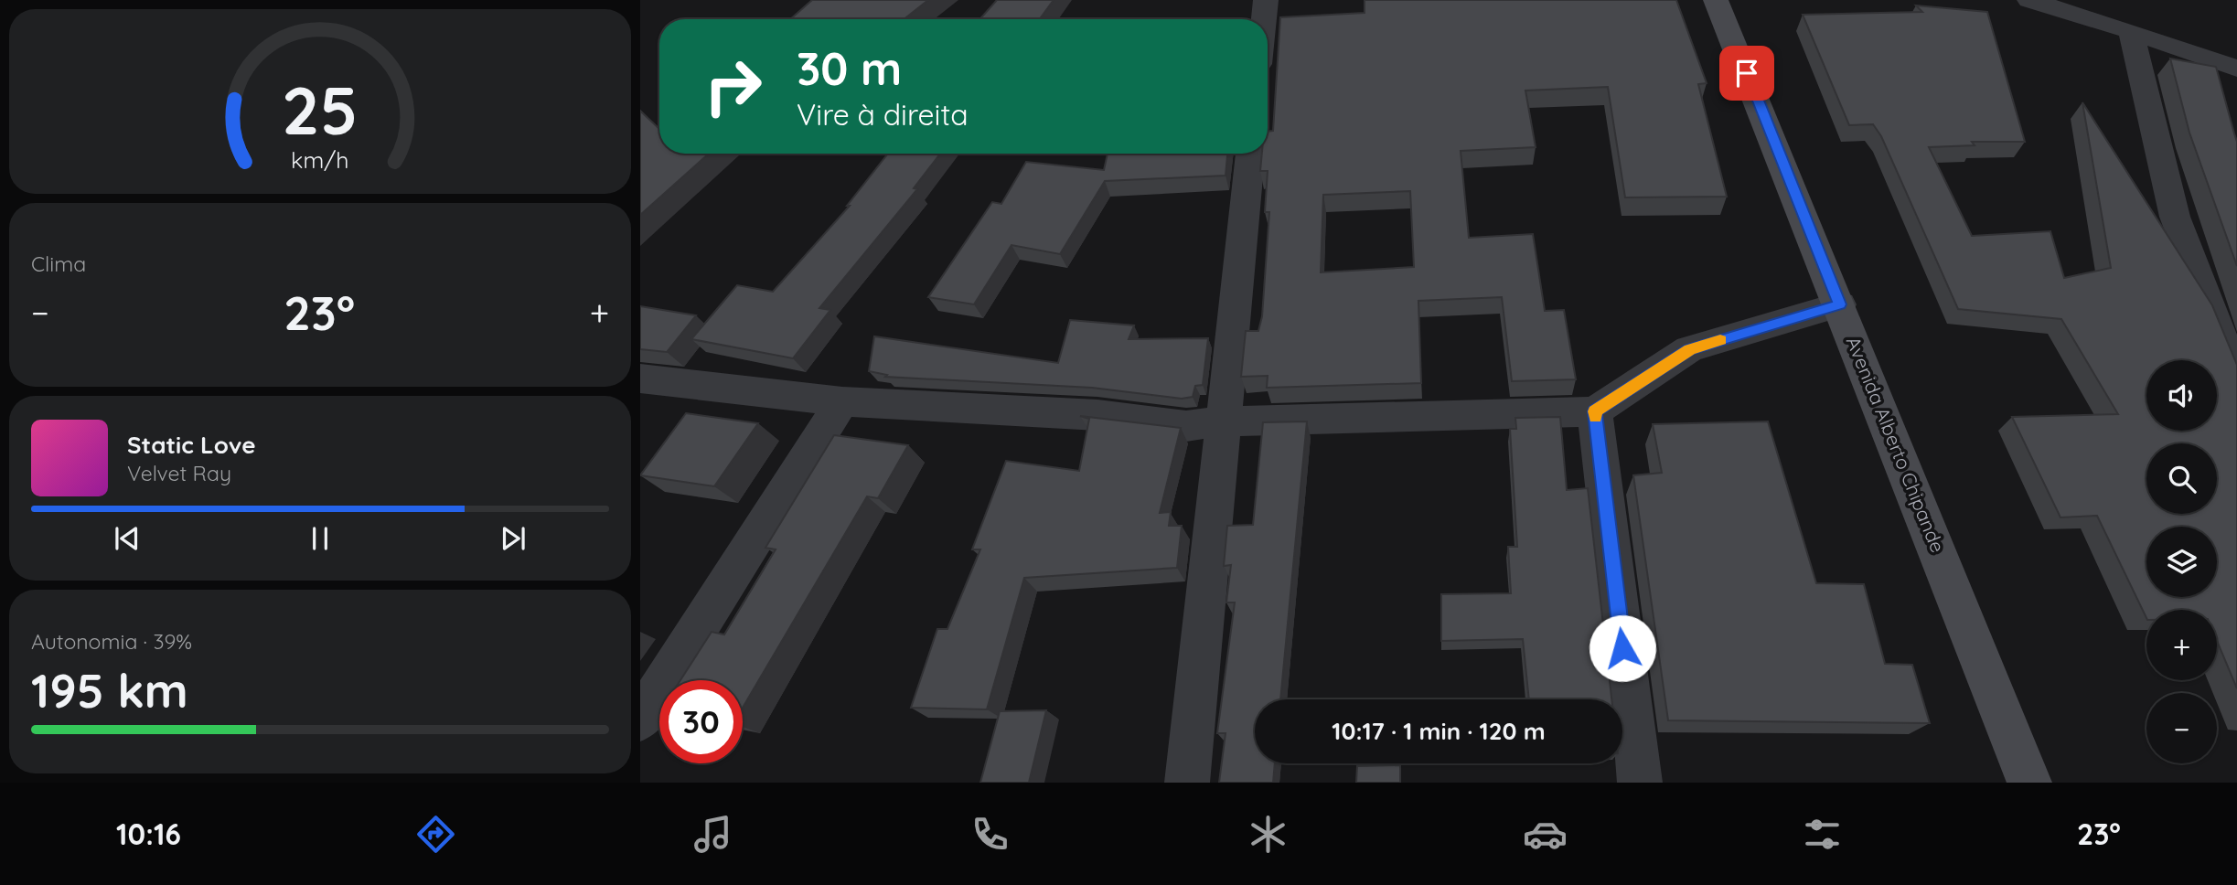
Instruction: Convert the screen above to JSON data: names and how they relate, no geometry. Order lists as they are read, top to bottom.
{
  "streets": {
    "main road": ["Avenida Alberto Chipande"]
  },
  "page": {
    "turn": ["30 m", "Vire à direita"],
    "tile": [
      "Clima",
      ["Autonomia · 39%", "195 km"]
    ],
    "heat": ["−", "23°", "+"],
    "map_buttons": ["+", "−"],
    "song": ["Static Love", "Velvet Ray"],
    "limit": "30",
    "trip": "10:17 · 1 min · 120 m",
    "tabs": ["10:16", "23°"],
    "gauge": ["25", "km/h"]
  }
}
